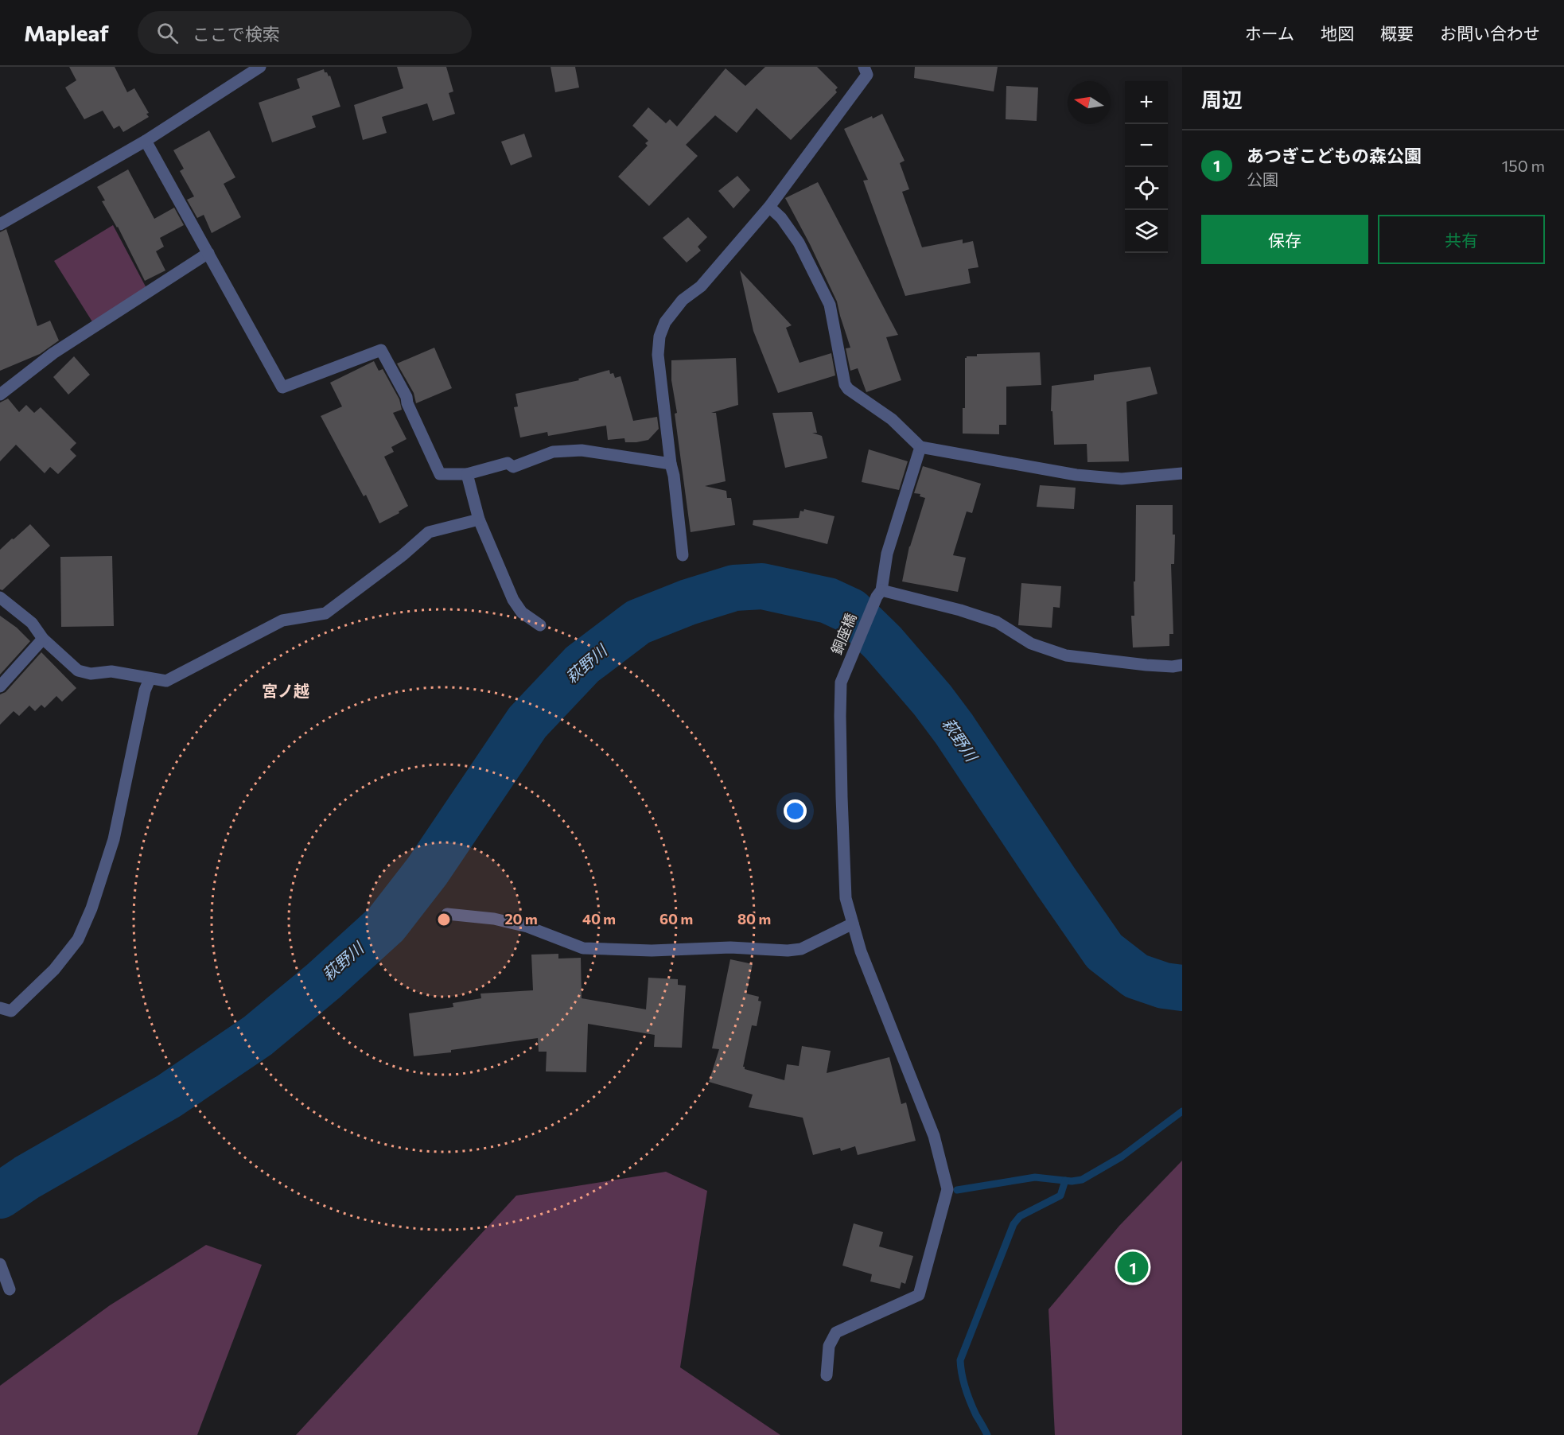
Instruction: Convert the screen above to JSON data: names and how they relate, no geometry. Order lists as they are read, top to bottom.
{
  "streets": {
    "street": ["銅座橋"]
  },
  "districts": ["宮ノ越"],
  "water": ["萩野川"],
  "north": "left",
  "page": {
    "header": "Mapleaf",
    "search": "ここで検索",
    "nav": [
      "ホーム",
      "地図",
      "概要",
      "お問い合わせ"
    ],
    "heading": "周辺",
    "map_buttons": ["+", "−"],
    "list": [
      {
        "mark": "1",
        "name": "あつぎこどもの森公園",
        "note": "公園",
        "value": "150 m"
      }
    ],
    "buttons": ["保存", "共有"],
    "pins": "1"
  },
  "rings": [
    "20 m",
    "40 m",
    "60 m",
    "80 m"
  ]
}
